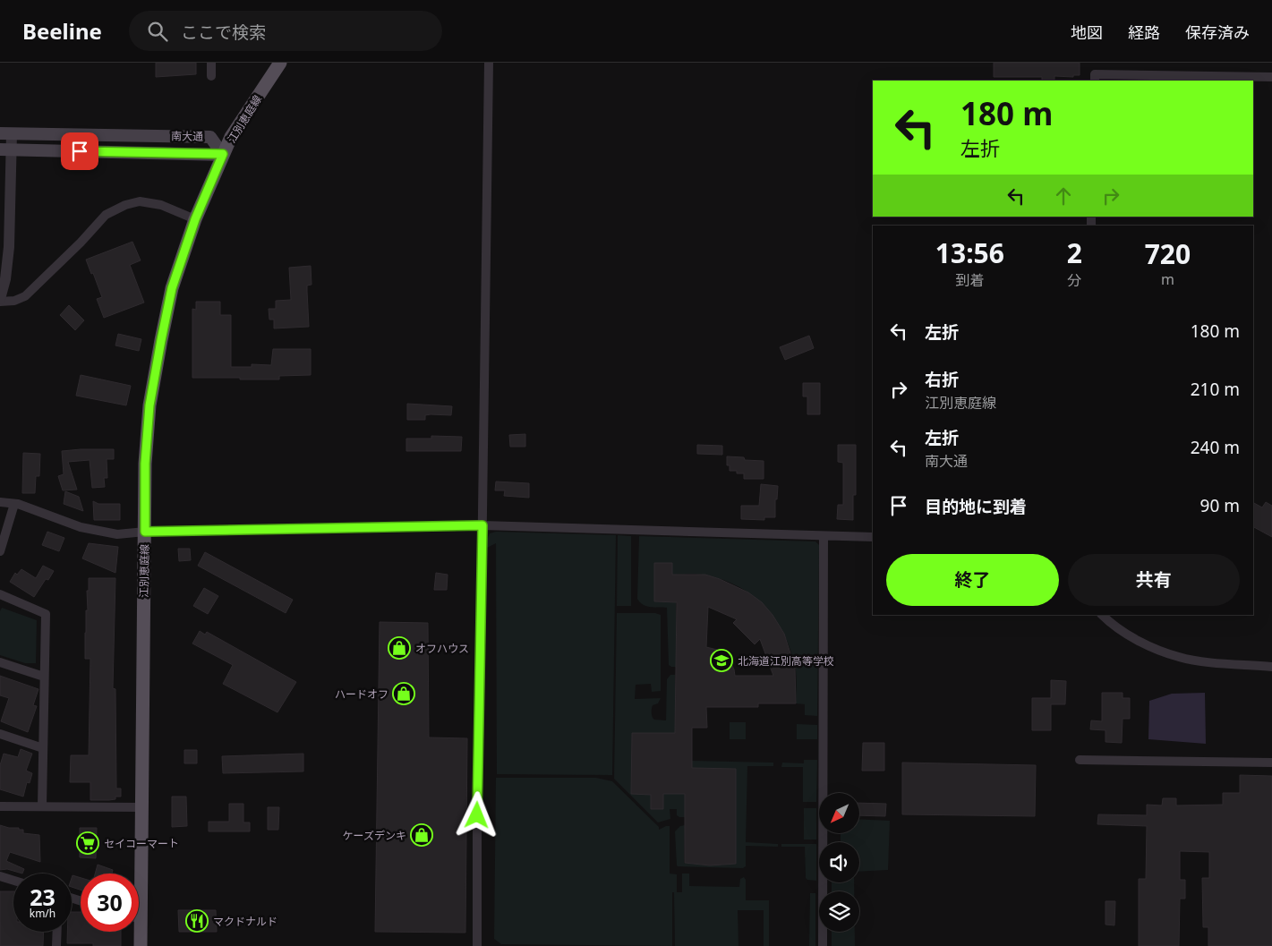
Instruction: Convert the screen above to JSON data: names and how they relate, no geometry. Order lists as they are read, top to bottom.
{
  "streets": {
    "main road": ["江別恵庭線", "南大通"]
  },
  "crossings": [
    ["江別恵庭線", "南大通"]
  ],
  "places": {
    "shop": ["オフハウス", "ハードオフ", "ケーズデンキ"],
    "school or university": ["北海道江別高等学校"],
    "supermarket": ["セイコーマート"],
    "restaurant": ["マクドナルド"]
  },
  "north": "bottom left",
  "page": {
    "header": "Beeline",
    "search": "ここで検索",
    "nav": ["地図", "経路", "保存済み"],
    "turn": ["180 m", "左折"],
    "eta": [
      "13:56",
      "到着",
      "2",
      "分",
      "720",
      "m"
    ],
    "list": [
      {
        "name": "左折",
        "value": "180 m"
      },
      {
        "name": "右折",
        "note": "江別恵庭線",
        "value": "210 m"
      },
      {
        "name": "左折",
        "note": "南大通",
        "value": "240 m"
      },
      {
        "name": "目的地に到着",
        "value": "90 m"
      }
    ],
    "buttons": ["終了", "共有"],
    "speed": "23 km/h",
    "limit": "30"
  }
}
